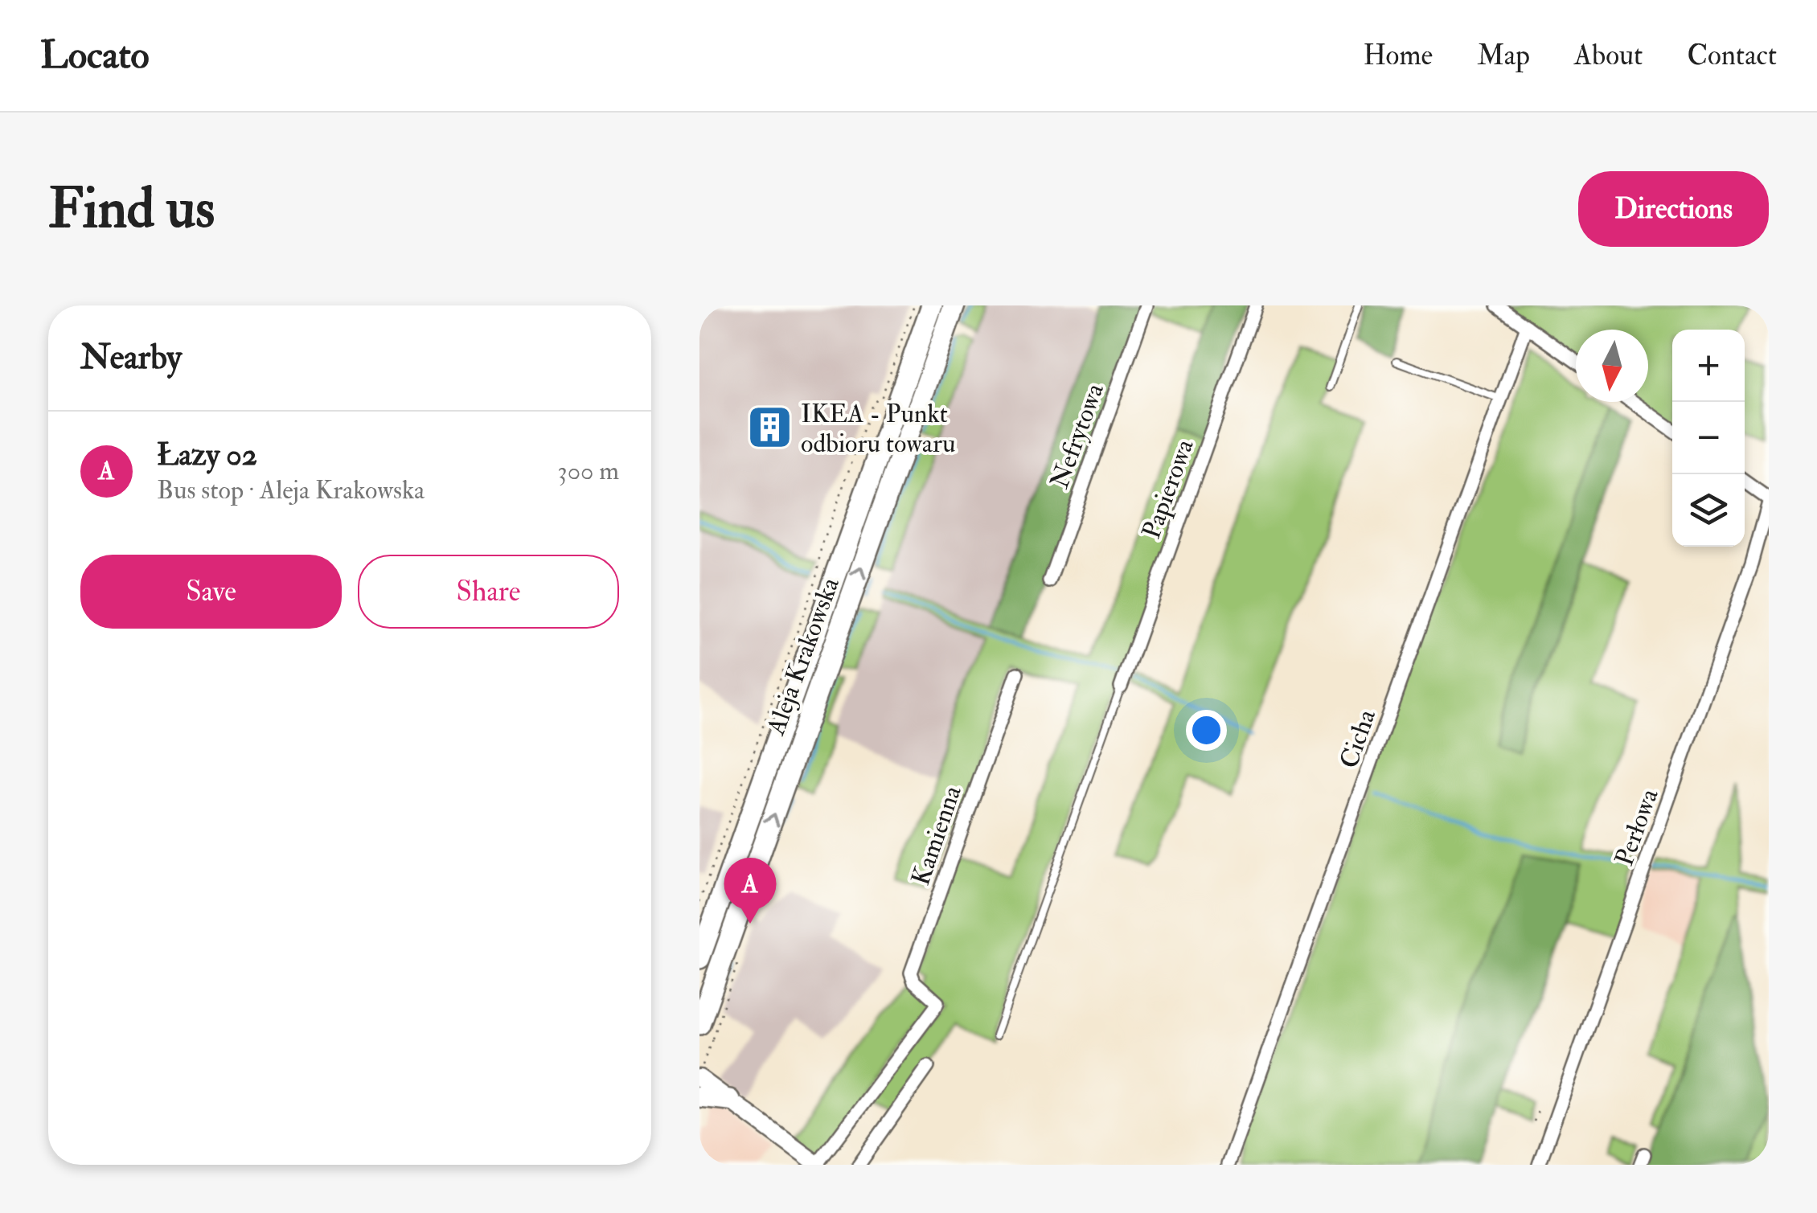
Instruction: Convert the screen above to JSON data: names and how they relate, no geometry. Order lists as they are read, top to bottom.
{
  "streets": {
    "main road": ["Aleja Krakowska"],
    "street": [
      "Nefrytowa",
      "Papierowa",
      "Cicha",
      "Perłowa",
      "Kamienna"
    ]
  },
  "places": {
    "building": ["IKEA - Punkt odbioru towaru"]
  },
  "north": "bottom",
  "page": {
    "header": "Locato",
    "nav": [
      "Home",
      "Map",
      "About",
      "Contact"
    ],
    "buttons": [
      "Directions",
      ["Save", "Share"]
    ],
    "title": "Find us",
    "heading": "Nearby",
    "map_buttons": ["+", "−"],
    "list": [
      {
        "mark": "A",
        "name": "Łazy 02",
        "note": "Bus stop · Aleja Krakowska",
        "value": "300 m"
      }
    ],
    "pins": "A"
  }
}
